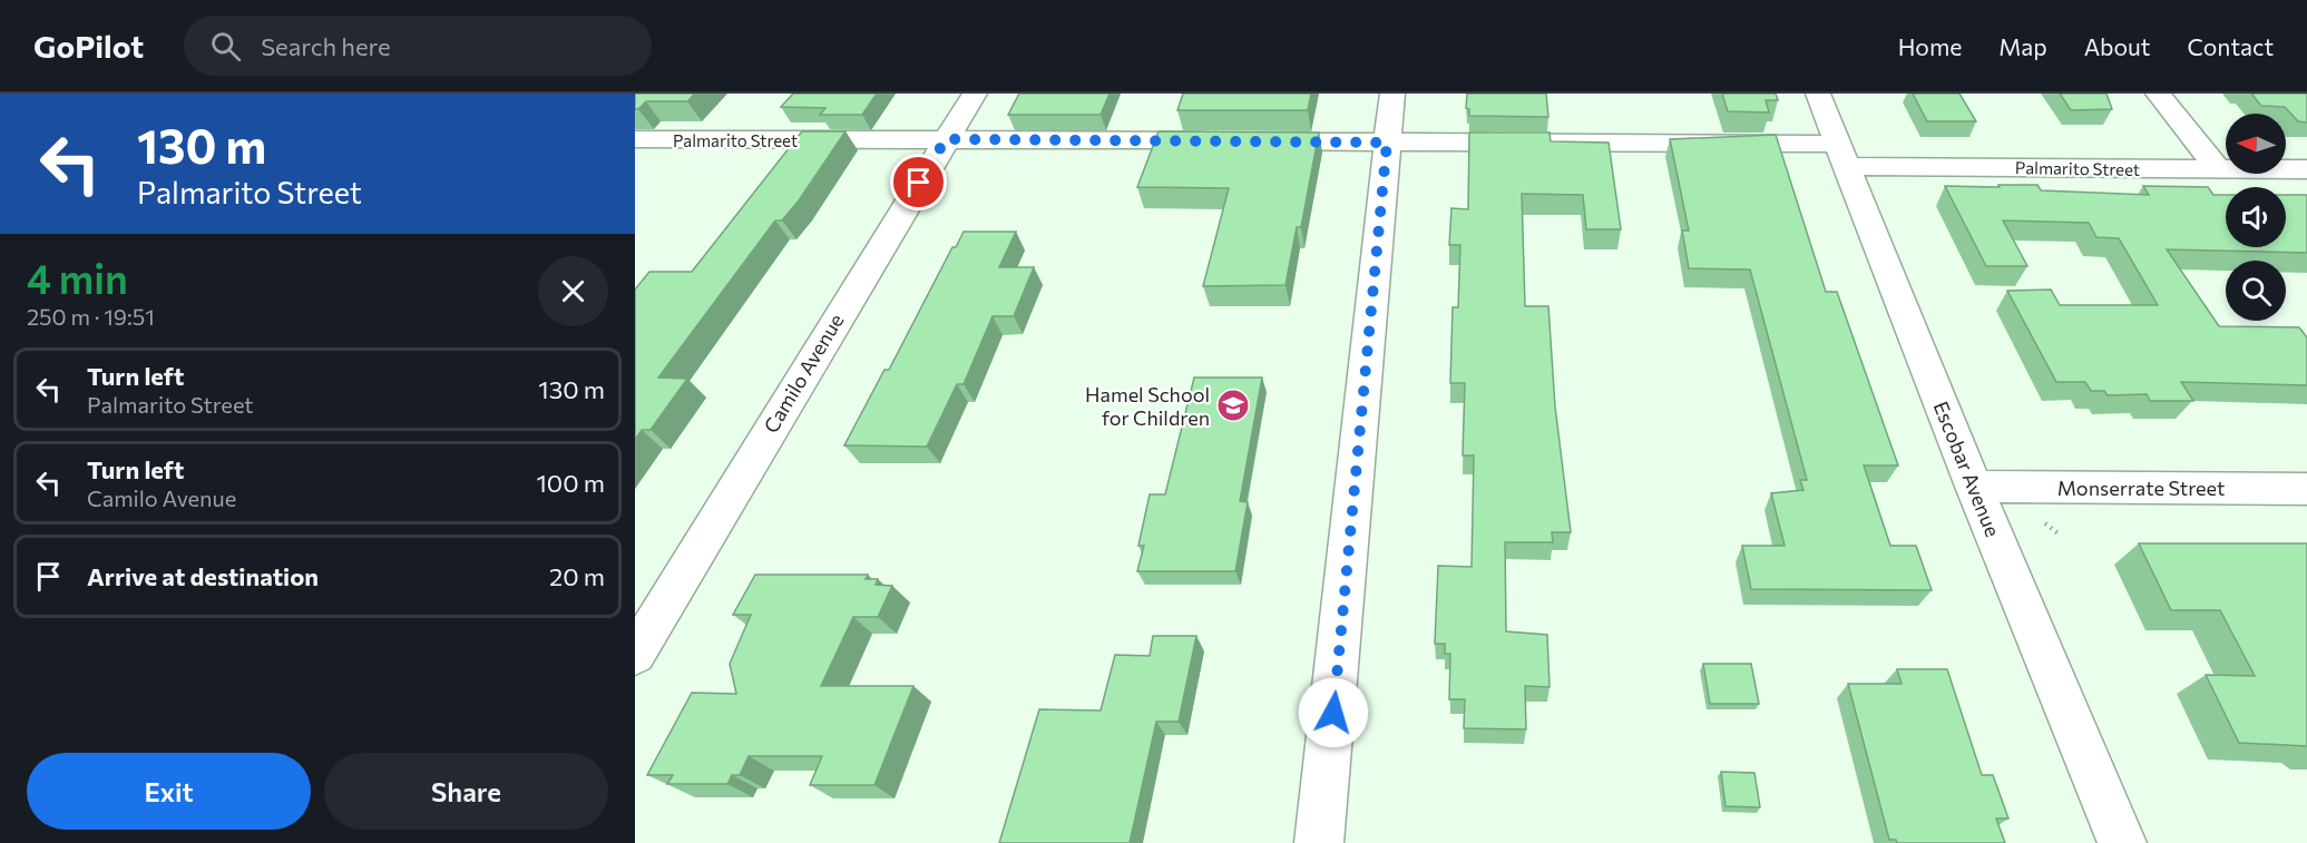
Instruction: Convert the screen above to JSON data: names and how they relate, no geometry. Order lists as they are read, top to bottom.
{
  "streets": {
    "street": [
      "Palmarito Street",
      "Camilo Avenue",
      "Escobar Avenue",
      "Monserrate Street"
    ]
  },
  "crossings": [
    ["Palmarito Street", "Camilo Avenue"],
    ["Palmarito Street", "Escobar Avenue"],
    ["Escobar Avenue", "Monserrate Street"]
  ],
  "places": {
    "school or university": ["Hamel School for Children"]
  },
  "north": "left",
  "page": {
    "header": "GoPilot",
    "search": "Search here",
    "nav": [
      "Home",
      "Map",
      "About",
      "Contact"
    ],
    "turn": ["130 m", "Palmarito Street"],
    "heading": ["4 min", "250 m · 19:51"],
    "list": [
      {
        "name": "Turn left",
        "note": "Palmarito Street",
        "value": "130 m"
      },
      {
        "name": "Turn left",
        "note": "Camilo Avenue",
        "value": "100 m"
      },
      {
        "name": "Arrive at destination",
        "value": "20 m"
      }
    ],
    "buttons": ["Exit", "Share"]
  }
}
